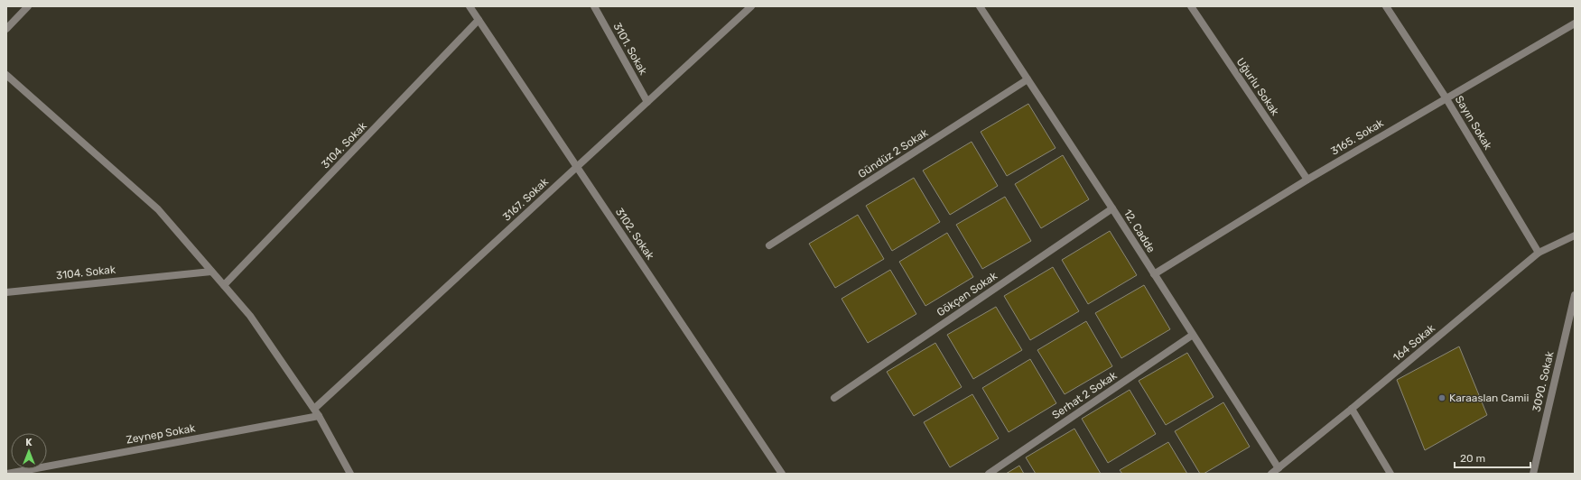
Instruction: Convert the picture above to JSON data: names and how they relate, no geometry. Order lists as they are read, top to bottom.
{
  "streets": {
    "street": [
      "3101. Sokak",
      "Uğurlu Sokak",
      "Sayın Sokak",
      "3165. Sokak",
      "3104. Sokak",
      "Gündüz 2 Sokak",
      "3167. Sokak",
      "12. Cadde",
      "3102. Sokak",
      "Gökçen Sokak",
      "164 Sokak",
      "3090. Sokak",
      "Serhat 2 Sokak",
      "Zeynep Sokak"
    ]
  },
  "crossings": [
    ["3101. Sokak", "3167. Sokak"],
    ["Uğurlu Sokak", "3165. Sokak"],
    ["Sayın Sokak", "3165. Sokak"],
    ["Sayın Sokak", "164 Sokak"],
    ["3165. Sokak", "12. Cadde"],
    ["3104. Sokak", "3102. Sokak"],
    ["Gündüz 2 Sokak", "12. Cadde"],
    ["3167. Sokak", "3102. Sokak"],
    ["12. Cadde", "Gökçen Sokak"],
    ["12. Cadde", "164 Sokak"],
    ["12. Cadde", "Serhat 2 Sokak"]
  ],
  "places": ["Karaaslan Camii"],
  "scale_bar": "20 m",
  "north": "top"
}
